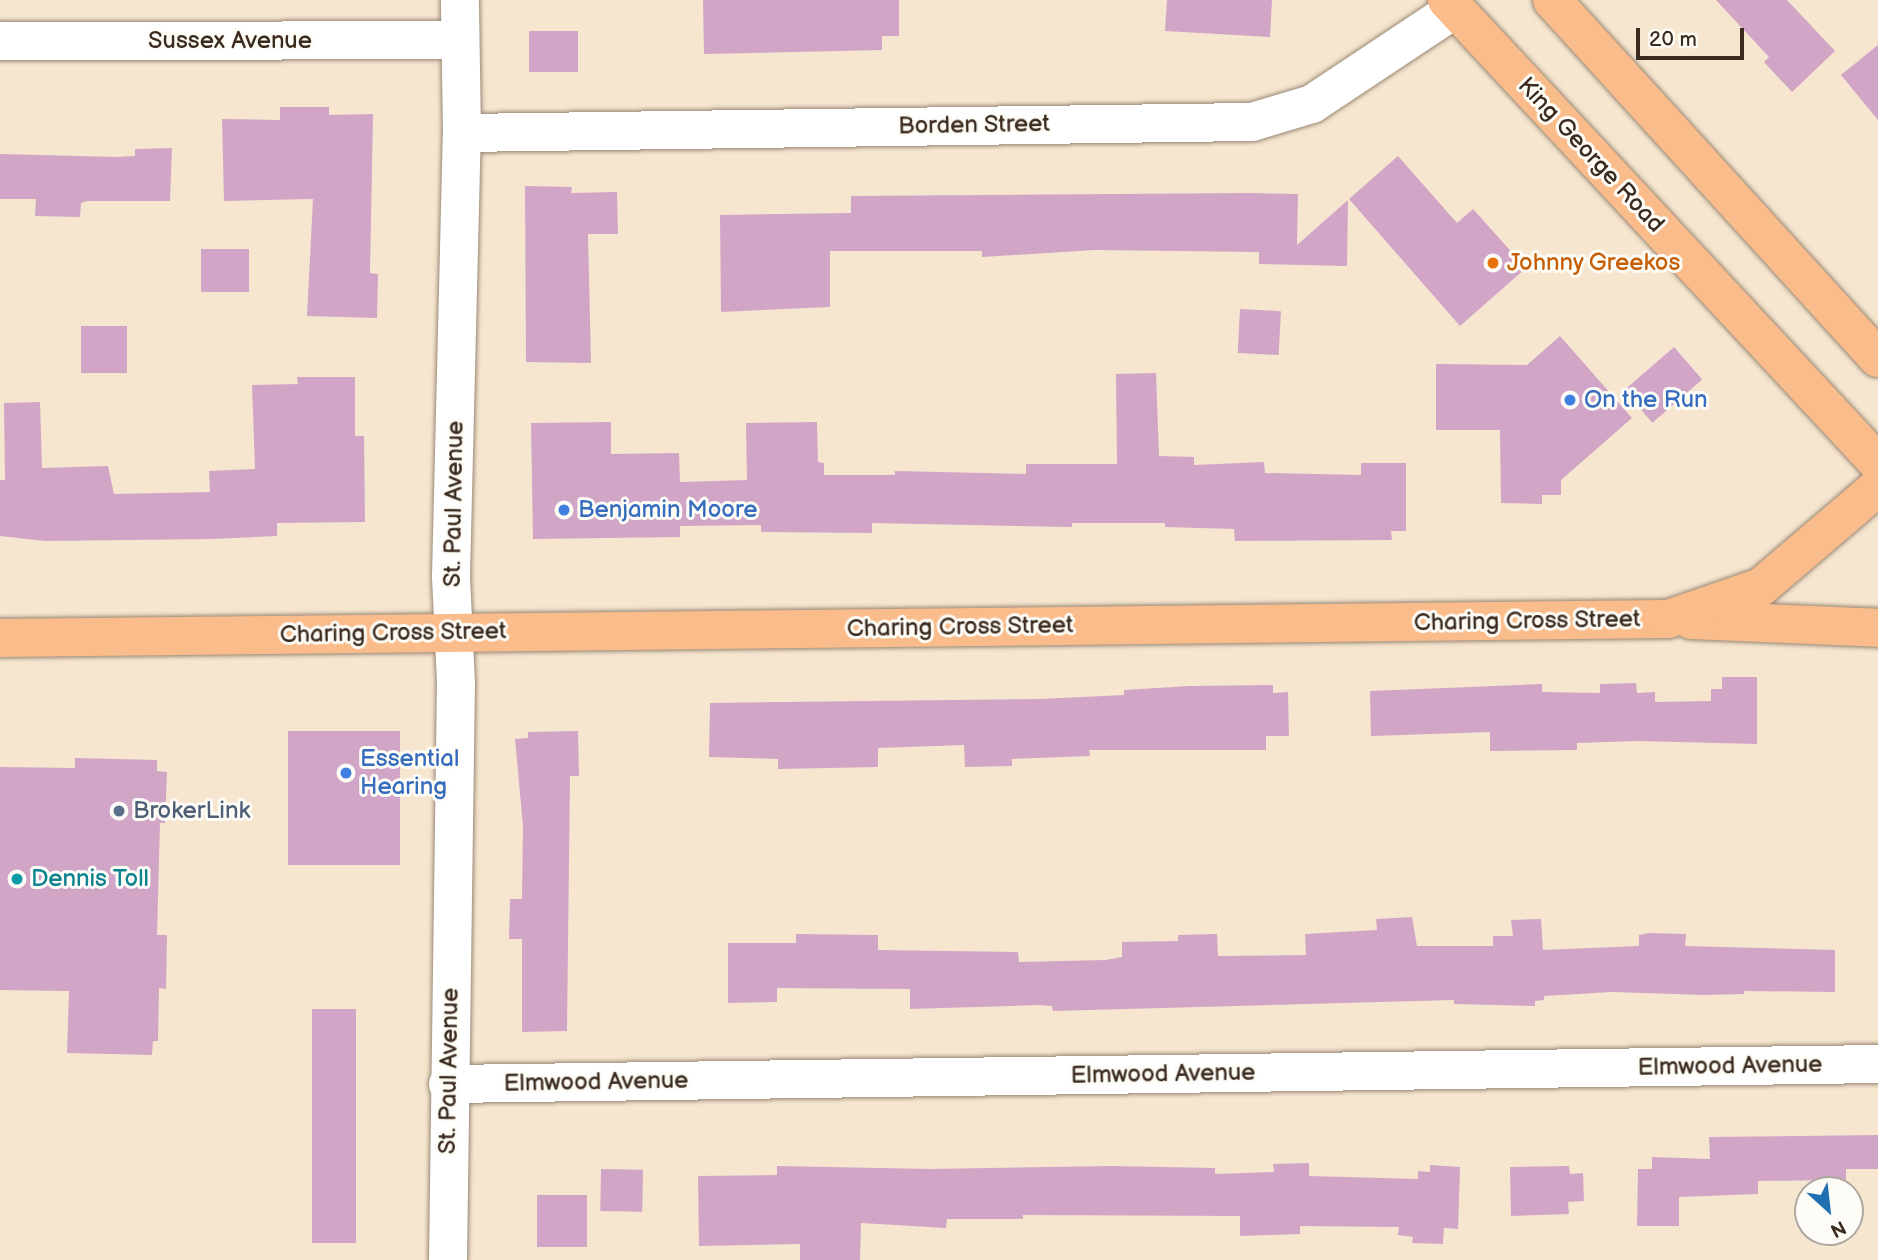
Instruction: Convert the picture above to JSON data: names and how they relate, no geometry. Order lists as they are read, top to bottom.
{
  "streets": {
    "main road": ["King George Road", "Charing Cross Street"],
    "street": [
      "Sussex Avenue",
      "Borden Street",
      "St. Paul Avenue",
      "Elmwood Avenue"
    ]
  },
  "crossings": [
    ["Sussex Avenue", "St. Paul Avenue"],
    ["Borden Street", "King George Road"],
    ["Borden Street", "St. Paul Avenue"],
    ["St. Paul Avenue", "Charing Cross Street"],
    ["St. Paul Avenue", "Elmwood Avenue"]
  ],
  "places": [
    "Johnny Greekos",
    "On the Run",
    "Benjamin Moore",
    "Essential Hearing",
    "BrokerLink",
    "Dennis Toll"
  ],
  "scale_bar": "20 m",
  "north": "bottom right"
}
